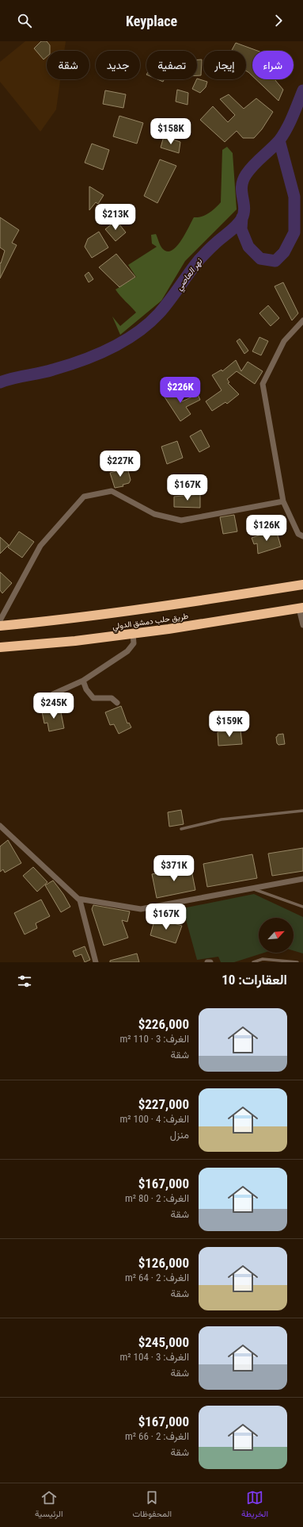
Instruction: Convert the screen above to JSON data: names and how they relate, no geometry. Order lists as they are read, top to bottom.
{
  "streets": {
    "highway": ["طريق حلب دمشق الدولي"]
  },
  "water": ["نهر العاصي"],
  "north": "top right",
  "page": {
    "header": "Keyplace",
    "chip": [
      "شراء",
      "إيجار",
      "تصفية",
      "جديد",
      "شقة"
    ],
    "price": [
      "$158K",
      "$213K",
      "$226K",
      "$227K",
      "$167K",
      "$126K",
      "$245K",
      "$159K",
      "$371K",
      "$167K"
    ],
    "heading": "العقارات: 10",
    "list": [
      {
        "name": "$226,000",
        "note": "الغرف: 3 · 110 m² · شقة"
      },
      {
        "name": "$227,000",
        "note": "الغرف: 4 · 100 m² · منزل"
      },
      {
        "name": "$167,000",
        "note": "الغرف: 2 · 80 m² · شقة"
      },
      {
        "name": "$126,000",
        "note": "الغرف: 2 · 64 m² · شقة"
      },
      {
        "name": "$245,000",
        "note": "الغرف: 3 · 104 m² · شقة"
      },
      {
        "name": "$167,000",
        "note": "الغرف: 2 · 66 m² · شقة"
      }
    ],
    "tabs": ["الخريطة", "المحفوظات", "الرئيسية"]
  }
}
